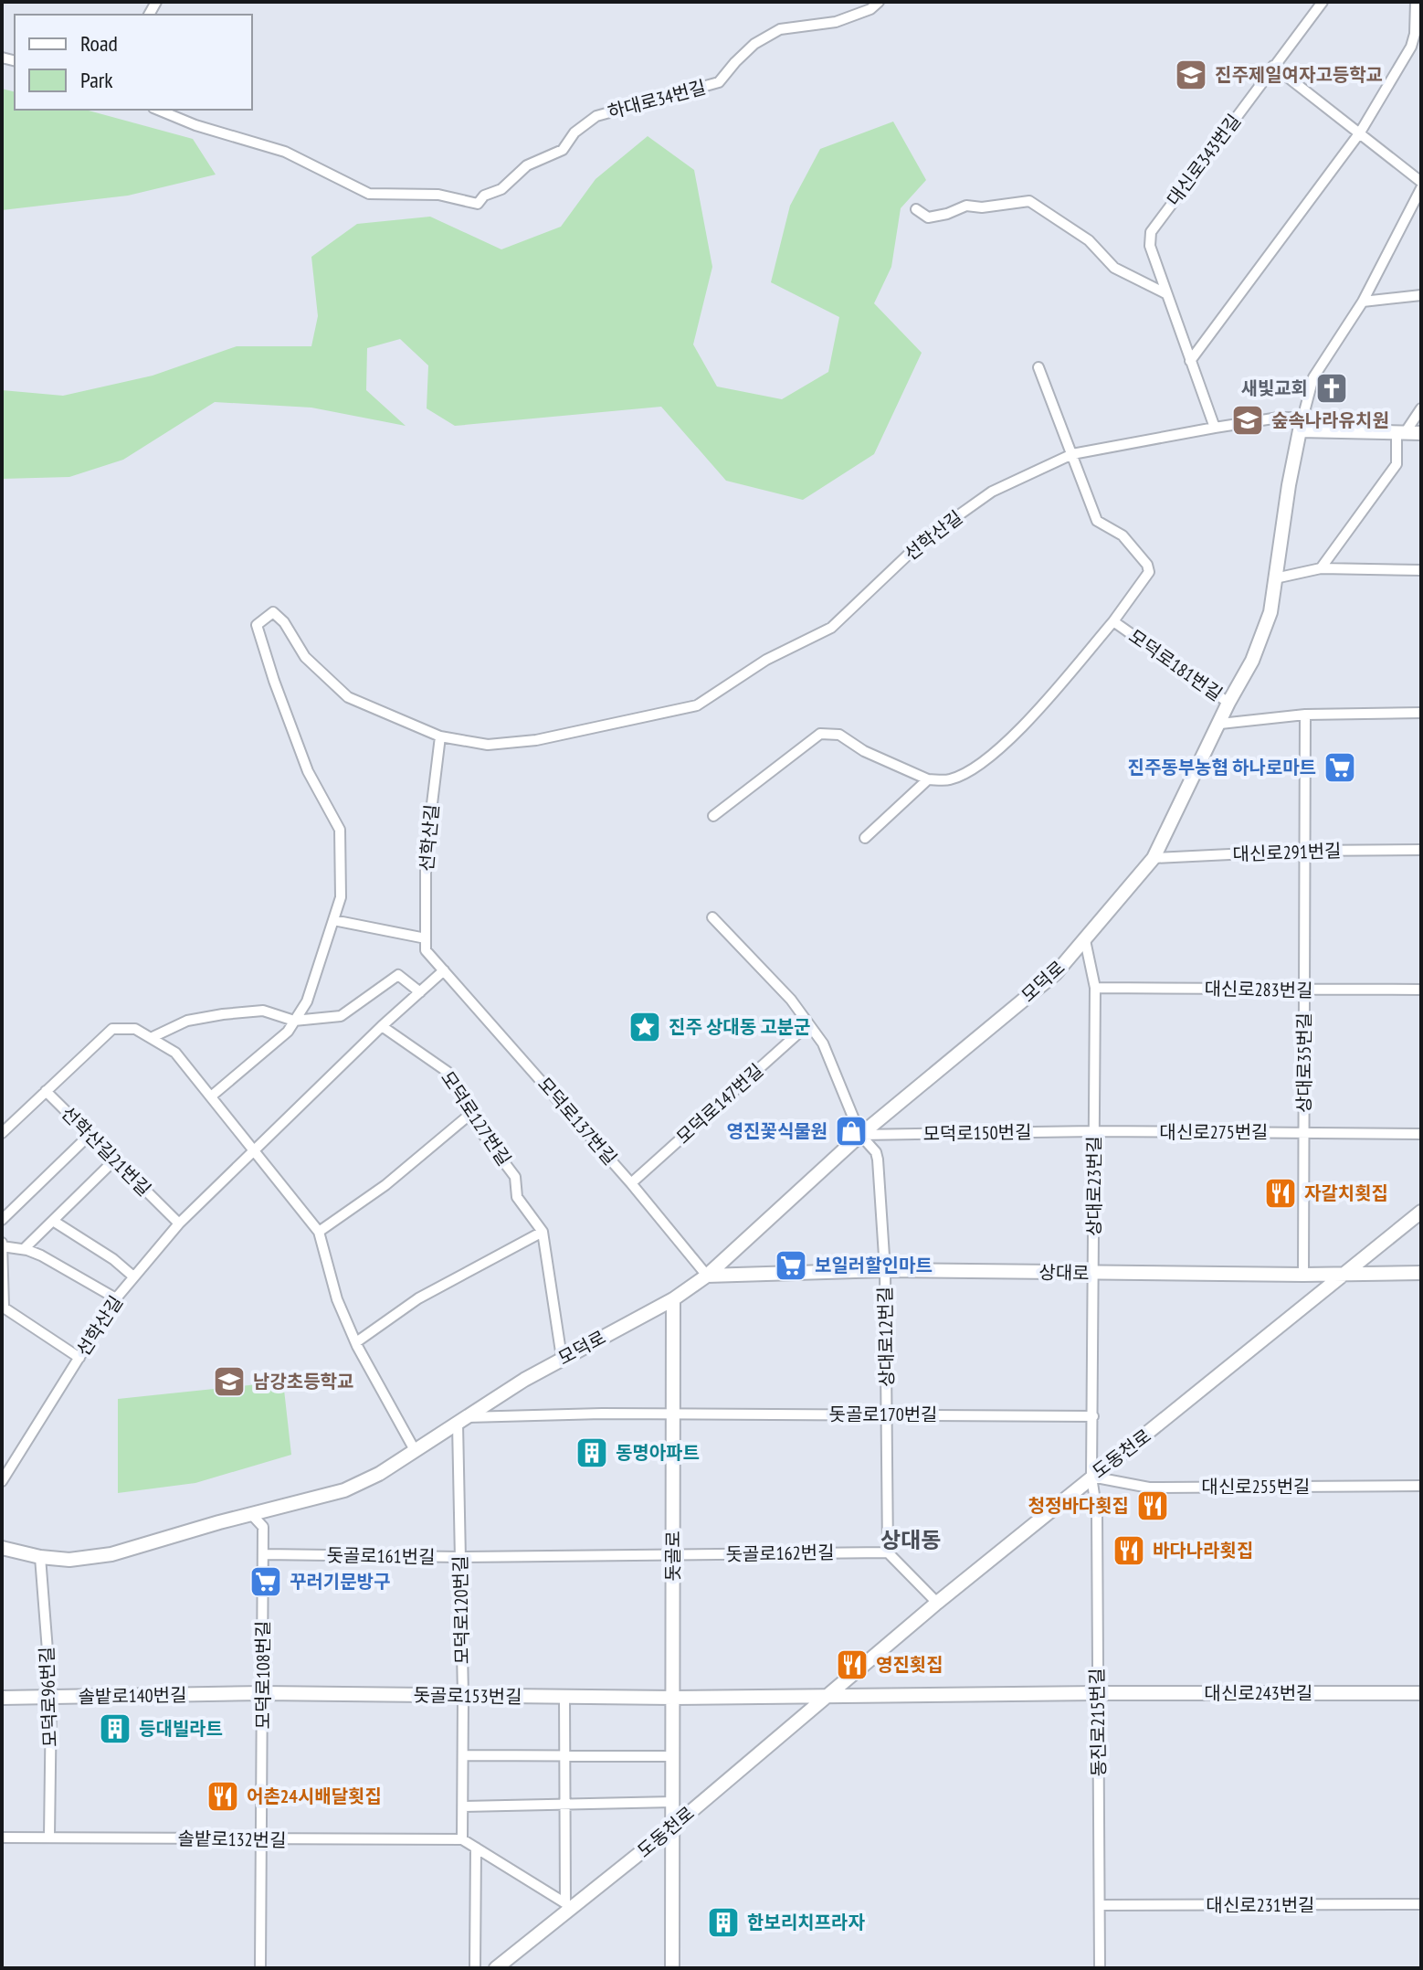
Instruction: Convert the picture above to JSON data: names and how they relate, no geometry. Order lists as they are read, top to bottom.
{
  "streets": {
    "street": [
      "하대로34번길",
      "대신로343번길",
      "선학산길",
      "모덕로181번길",
      "대신로291번길",
      "모덕로",
      "대신로283번길",
      "상대로35번길",
      "모덕로147번길",
      "모덕로127번길",
      "모덕로137번길",
      "대신로275번길",
      "모덕로150번길",
      "선학산길21번길",
      "상대로23번길",
      "상대로",
      "상대로12번길",
      "돗골로170번길",
      "도동천로",
      "대신로255번길",
      "돗골로162번길",
      "돗골로161번길",
      "돗골로",
      "모덕로120번길",
      "모덕로108번길",
      "대신로243번길",
      "솔밭로140번길",
      "돗골로153번길",
      "모덕로96번길",
      "동진로215번길",
      "솔밭로132번길",
      "대신로231번길"
    ]
  },
  "crossings": [
    ["대신로343번길", "선학산길"],
    ["선학산길", "모덕로181번길"],
    ["선학산길", "모덕로"],
    ["선학산길", "모덕로127번길"],
    ["선학산길", "모덕로137번길"],
    ["선학산길", "선학산길21번길"],
    ["모덕로181번길", "모덕로"],
    ["대신로291번길", "모덕로"],
    ["대신로291번길", "상대로35번길"],
    ["모덕로", "모덕로127번길"],
    ["모덕로", "모덕로137번길"],
    ["모덕로", "모덕로150번길"],
    ["모덕로", "상대로23번길"],
    ["모덕로", "상대로"],
    ["모덕로", "상대로12번길"],
    ["모덕로", "돗골로"],
    ["모덕로", "모덕로120번길"],
    ["모덕로", "모덕로108번길"],
    ["모덕로", "모덕로96번길"],
    ["대신로283번길", "상대로35번길"],
    ["대신로283번길", "상대로23번길"],
    ["상대로35번길", "대신로275번길"],
    ["상대로35번길", "상대로"],
    ["모덕로147번길", "모덕로137번길"],
    ["모덕로137번길", "상대로"],
    ["대신로275번길", "모덕로150번길"],
    ["대신로275번길", "상대로23번길"],
    ["모덕로150번길", "상대로23번길"],
    ["모덕로150번길", "상대로12번길"],
    ["상대로23번길", "상대로"],
    ["상대로23번길", "돗골로170번길"],
    ["상대로23번길", "도동천로"],
    ["상대로23번길", "대신로255번길"],
    ["상대로23번길", "동진로215번길"],
    ["상대로", "상대로12번길"],
    ["상대로", "도동천로"],
    ["상대로12번길", "돗골로170번길"],
    ["상대로12번길", "돗골로162번길"],
    ["돗골로170번길", "돗골로"],
    ["도동천로", "대신로255번길"],
    ["도동천로", "돗골로"],
    ["도동천로", "동진로215번길"],
    ["대신로255번길", "동진로215번길"],
    ["돗골로162번길", "돗골로161번길"],
    ["돗골로162번길", "돗골로"],
    ["돗골로161번길", "돗골로"],
    ["돗골로161번길", "모덕로120번길"],
    ["돗골로161번길", "모덕로108번길"],
    ["돗골로", "돗골로153번길"],
    ["모덕로120번길", "돗골로153번길"],
    ["모덕로120번길", "솔밭로132번길"],
    ["모덕로108번길", "솔밭로140번길"],
    ["모덕로108번길", "돗골로153번길"],
    ["모덕로108번길", "솔밭로132번길"],
    ["대신로243번길", "동진로215번길"],
    ["솔밭로140번길", "돗골로153번길"],
    ["솔밭로140번길", "모덕로96번길"],
    ["모덕로96번길", "솔밭로132번길"],
    ["동진로215번길", "대신로231번길"]
  ],
  "districts": ["상대동"],
  "places": {
    "school or university": ["진주제일여자고등학교", "숲속나라유치원", "남강초등학교"],
    "church": ["새빛교회"],
    "supermarket": ["진주동부농협 하나로마트", "보일러할인마트", "꾸러기문방구"],
    "place": ["진주 상대동 고분군"],
    "shop": ["영진꽃식물원"],
    "restaurant": [
      "자갈치횟집",
      "청정바다횟집",
      "바다나라횟집",
      "영진횟집",
      "어촌24시배달횟집"
    ],
    "building": ["동명아파트", "등대빌라트", "한보리치프라자"]
  },
  "legend": ["Road", "Park"]
}
